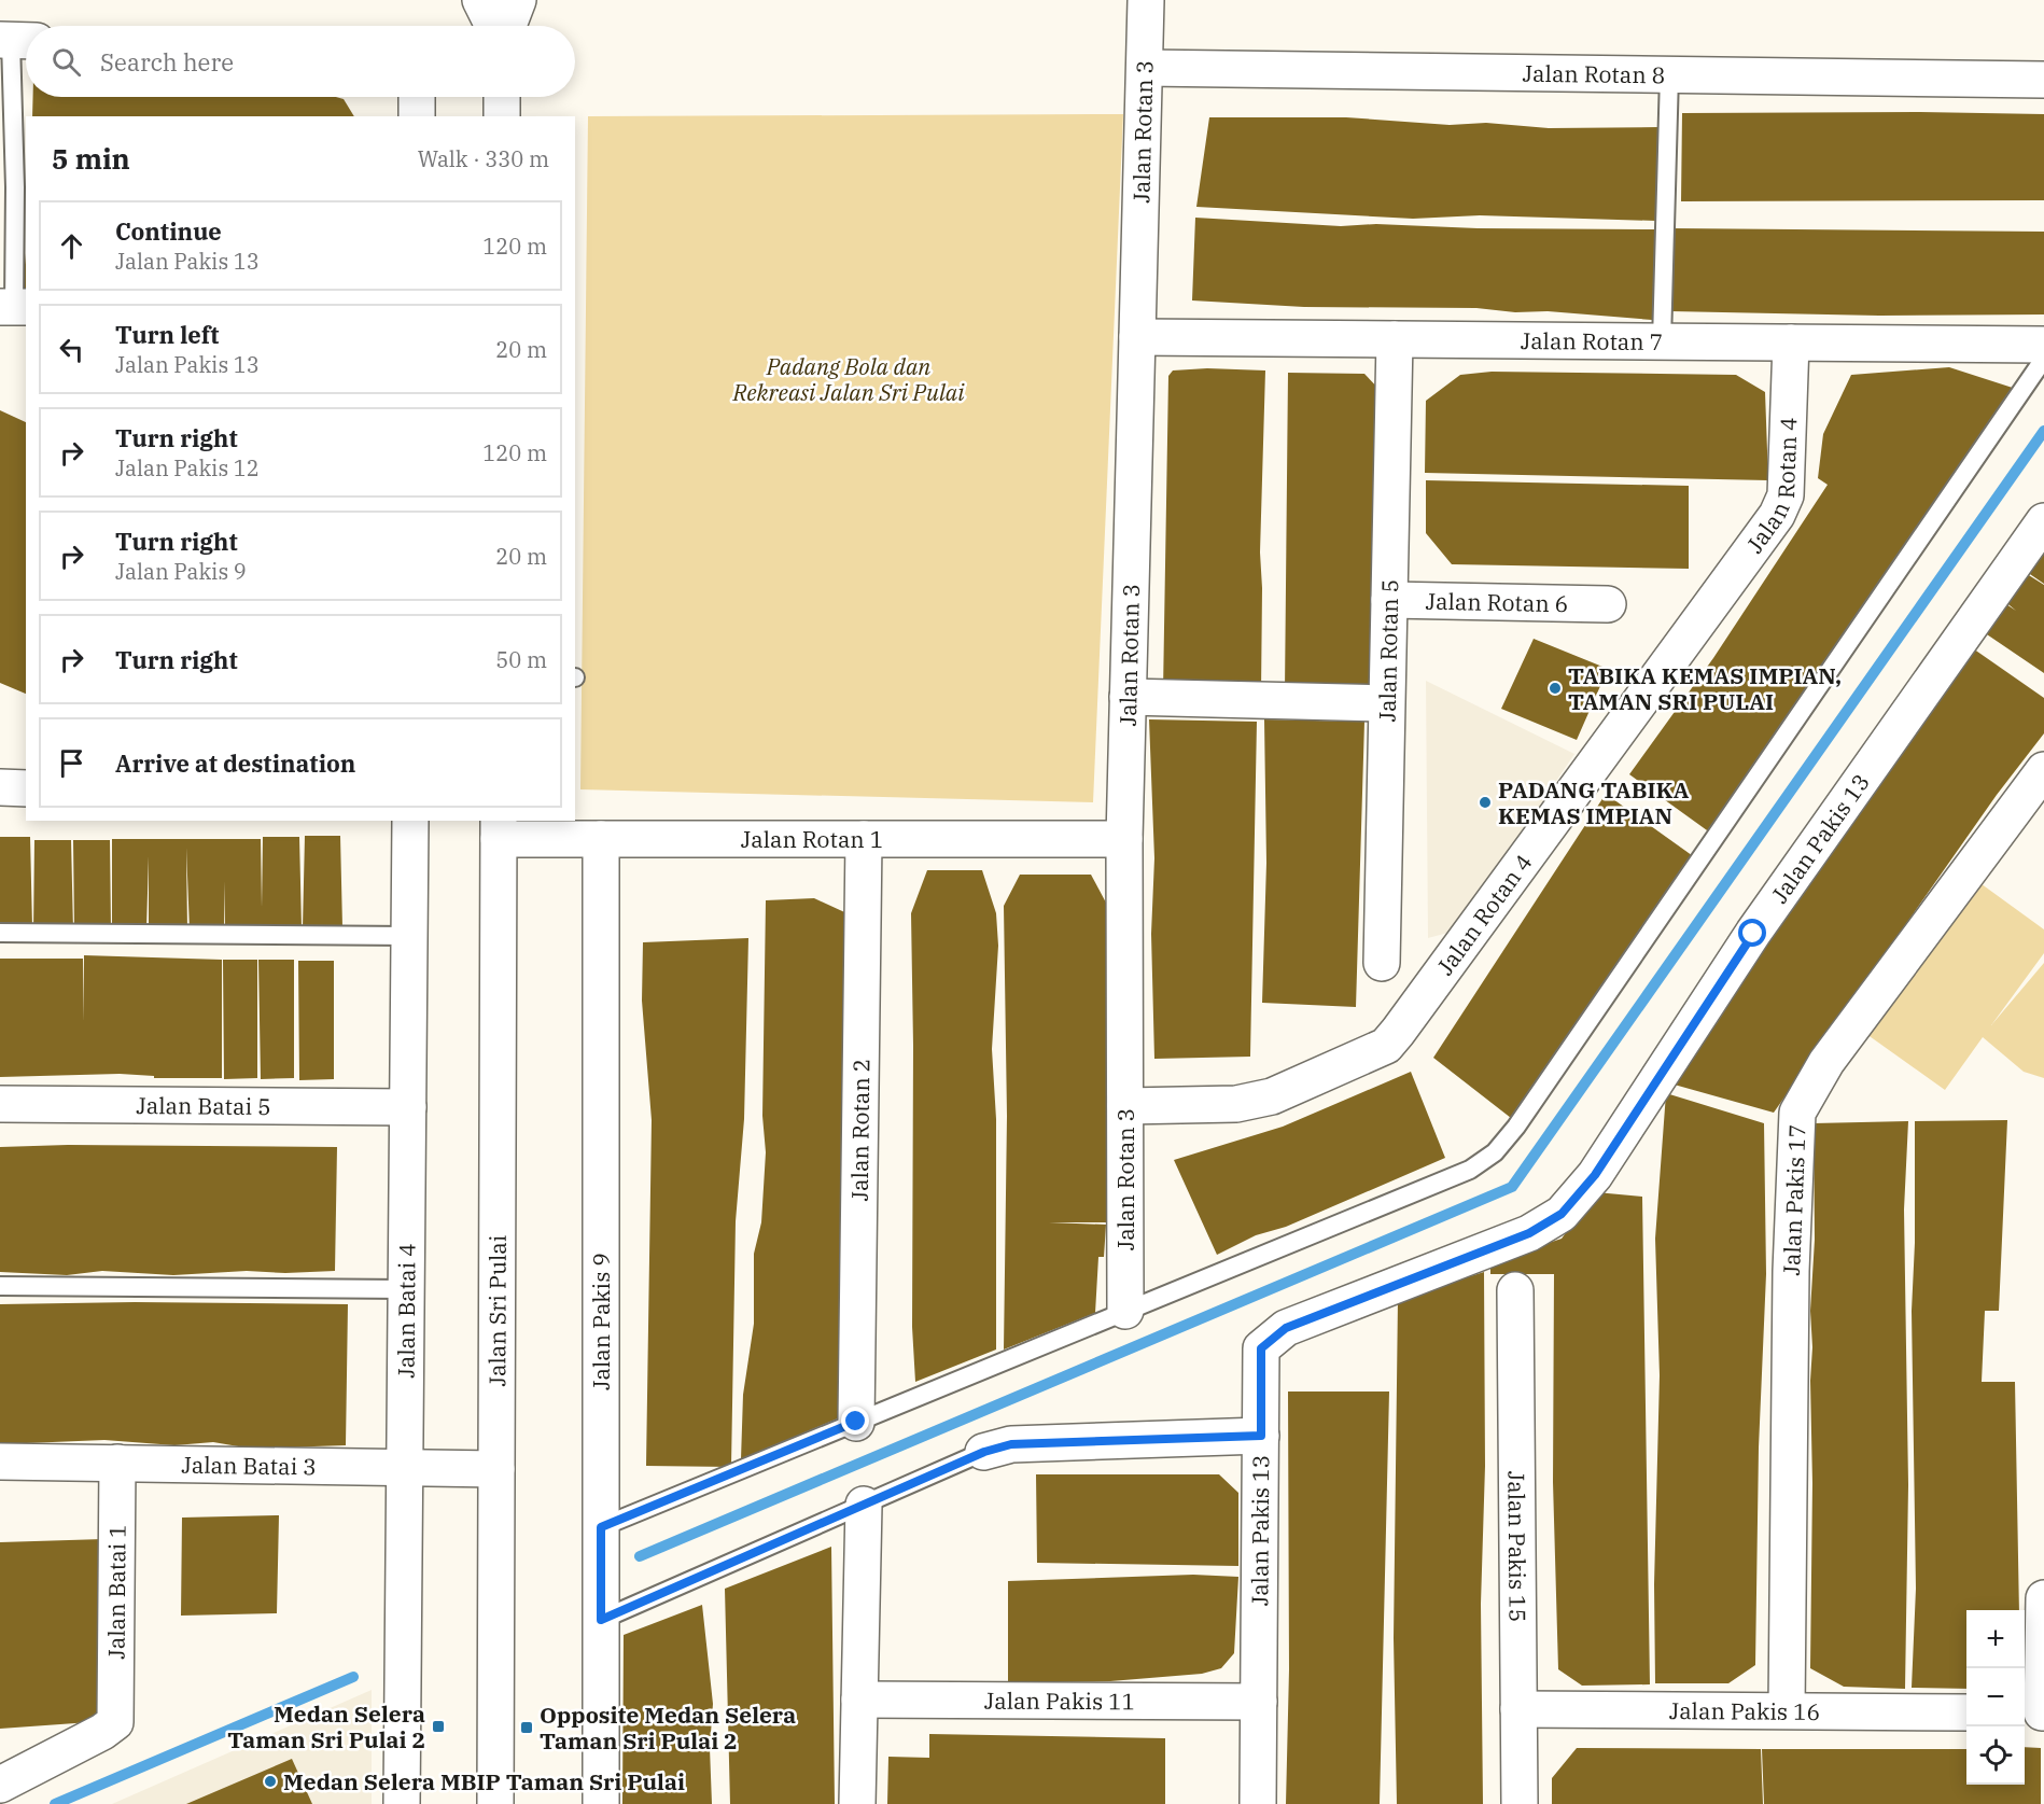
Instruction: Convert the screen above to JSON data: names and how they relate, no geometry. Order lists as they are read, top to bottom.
{
  "streets": {
    "street": [
      "Jalan Rotan 8",
      "Jalan Rotan 3",
      "Jalan Rotan 7",
      "Jalan Rotan 4",
      "Jalan Rotan 6",
      "Jalan Rotan 5",
      "Jalan Rotan 1",
      "Jalan Pakis 13",
      "Jalan Batai 5",
      "Jalan Rotan 2",
      "Jalan Pakis 17",
      "Jalan Batai 4",
      "Jalan Sri Pulai",
      "Jalan Pakis 9",
      "Jalan Batai 3",
      "Jalan Pakis 15",
      "Jalan Batai 1",
      "Jalan Pakis 11",
      "Jalan Pakis 16"
    ]
  },
  "crossings": [
    ["Jalan Rotan 8", "Jalan Rotan 3"],
    ["Jalan Rotan 3", "Jalan Rotan 7"],
    ["Jalan Rotan 3", "Jalan Rotan 4"],
    ["Jalan Rotan 3", "Jalan Rotan 1"],
    ["Jalan Rotan 7", "Jalan Rotan 4"],
    ["Jalan Rotan 7", "Jalan Rotan 5"],
    ["Jalan Rotan 6", "Jalan Rotan 5"],
    ["Jalan Rotan 1", "Jalan Rotan 2"],
    ["Jalan Rotan 1", "Jalan Sri Pulai"],
    ["Jalan Rotan 1", "Jalan Pakis 9"],
    ["Jalan Pakis 13", "Jalan Pakis 11"],
    ["Jalan Batai 5", "Jalan Batai 4"],
    ["Jalan Pakis 17", "Jalan Pakis 16"],
    ["Jalan Batai 4", "Jalan Batai 3"],
    ["Jalan Sri Pulai", "Jalan Batai 3"],
    ["Jalan Batai 3", "Jalan Batai 1"],
    ["Jalan Pakis 15", "Jalan Pakis 16"]
  ],
  "parks": ["Padang Bola dan Rekreasi Jalan Sri Pulai"],
  "places": {
    "other": ["TABIKA KEMAS IMPIAN, TAMAN SRI PULAI", "PADANG TABIKA KEMAS IMPIAN", "Medan Selera MBIP Taman Sri Pulai"],
    "transit": ["Medan Selera Taman Sri Pulai 2", "Opposite Medan Selera Taman Sri Pulai 2"]
  },
  "page": {
    "search": "Search here",
    "heading": ["5 min", "Walk · 330 m"],
    "list": [
      ["Continue", "Jalan Pakis 13", "120 m"],
      ["Turn left", "Jalan Pakis 13", "20 m"],
      ["Turn right", "Jalan Pakis 12", "120 m"],
      ["Turn right", "Jalan Pakis 9", "20 m"],
      ["Turn right", "50 m"],
      "Arrive at destination"
    ],
    "map_buttons": ["+", "−"]
  }
}
